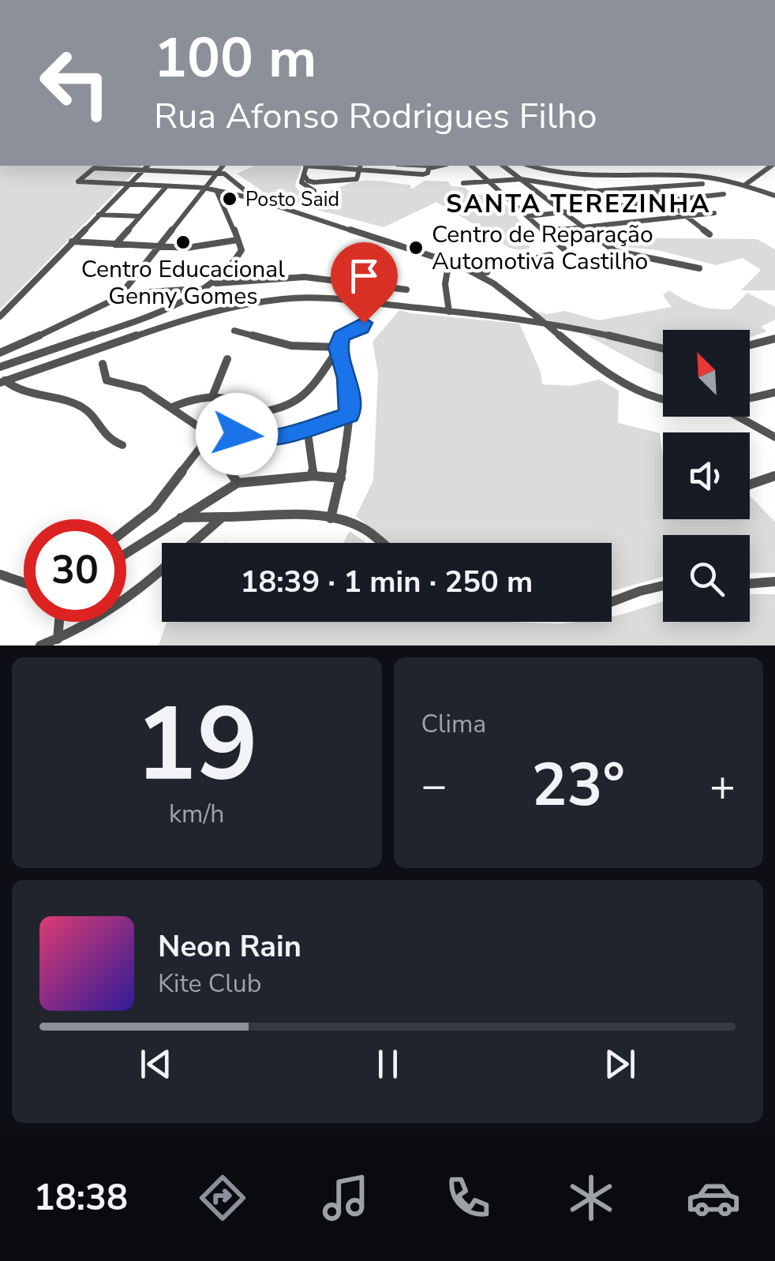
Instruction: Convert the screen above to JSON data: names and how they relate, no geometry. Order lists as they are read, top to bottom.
{
  "districts": ["SANTA TEREZINHA"],
  "places": ["Posto Said", "Centro Educacional Genny Gomes", "Centro de Reparação Automotiva Castilho"],
  "north": "top left",
  "page": {
    "turn": ["100 m", "Rua Afonso Rodrigues Filho"],
    "limit": "30",
    "trip": "18:39 · 1 min · 250 m",
    "tile": [
      ["19", "km/h"],
      "Clima"
    ],
    "heat": ["−", "23°", "+"],
    "song": ["Neon Rain", "Kite Club"],
    "tabs": "18:38"
  }
}
